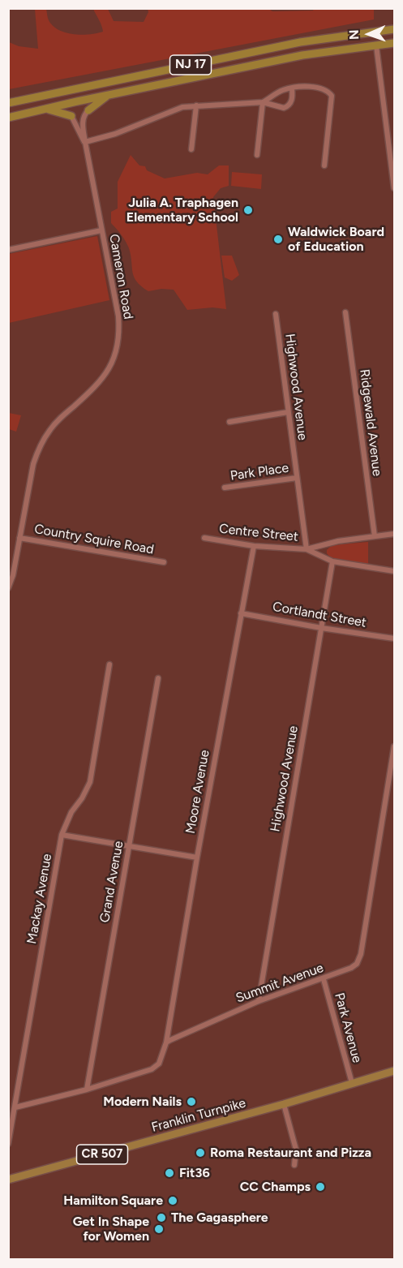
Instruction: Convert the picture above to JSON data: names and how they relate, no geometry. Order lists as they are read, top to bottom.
{
  "streets": {
    "highway": ["NJ 17"],
    "main road": ["Franklin Turnpike", "CR 507"],
    "street": [
      "Cameron Road",
      "Highwood Avenue",
      "Ridgewald Avenue",
      "Park Place",
      "Centre Street",
      "Country Squire Road",
      "Cortlandt Street",
      "Moore Avenue",
      "Grand Avenue",
      "Mackay Avenue",
      "Summit Avenue",
      "Park Avenue"
    ]
  },
  "crossings": [
    ["Cameron Road", "Country Squire Road"],
    ["Highwood Avenue", "Park Place"],
    ["Highwood Avenue", "Centre Street"],
    ["Highwood Avenue", "Cortlandt Street"],
    ["Highwood Avenue", "Summit Avenue"],
    ["Centre Street", "Moore Avenue"],
    ["Cortlandt Street", "Moore Avenue"],
    ["Moore Avenue", "Summit Avenue"],
    ["Summit Avenue", "Park Avenue"],
    ["Park Avenue", "Franklin Turnpike"]
  ],
  "places": [
    "Julia A. Traphagen Elementary School",
    "Waldwick Board of Education",
    "Modern Nails",
    "Roma Restaurant and Pizza",
    "Fit36",
    "CC Champs",
    "Hamilton Square",
    "The Gagasphere",
    "Get In Shape for Women"
  ],
  "north": "left"
}
